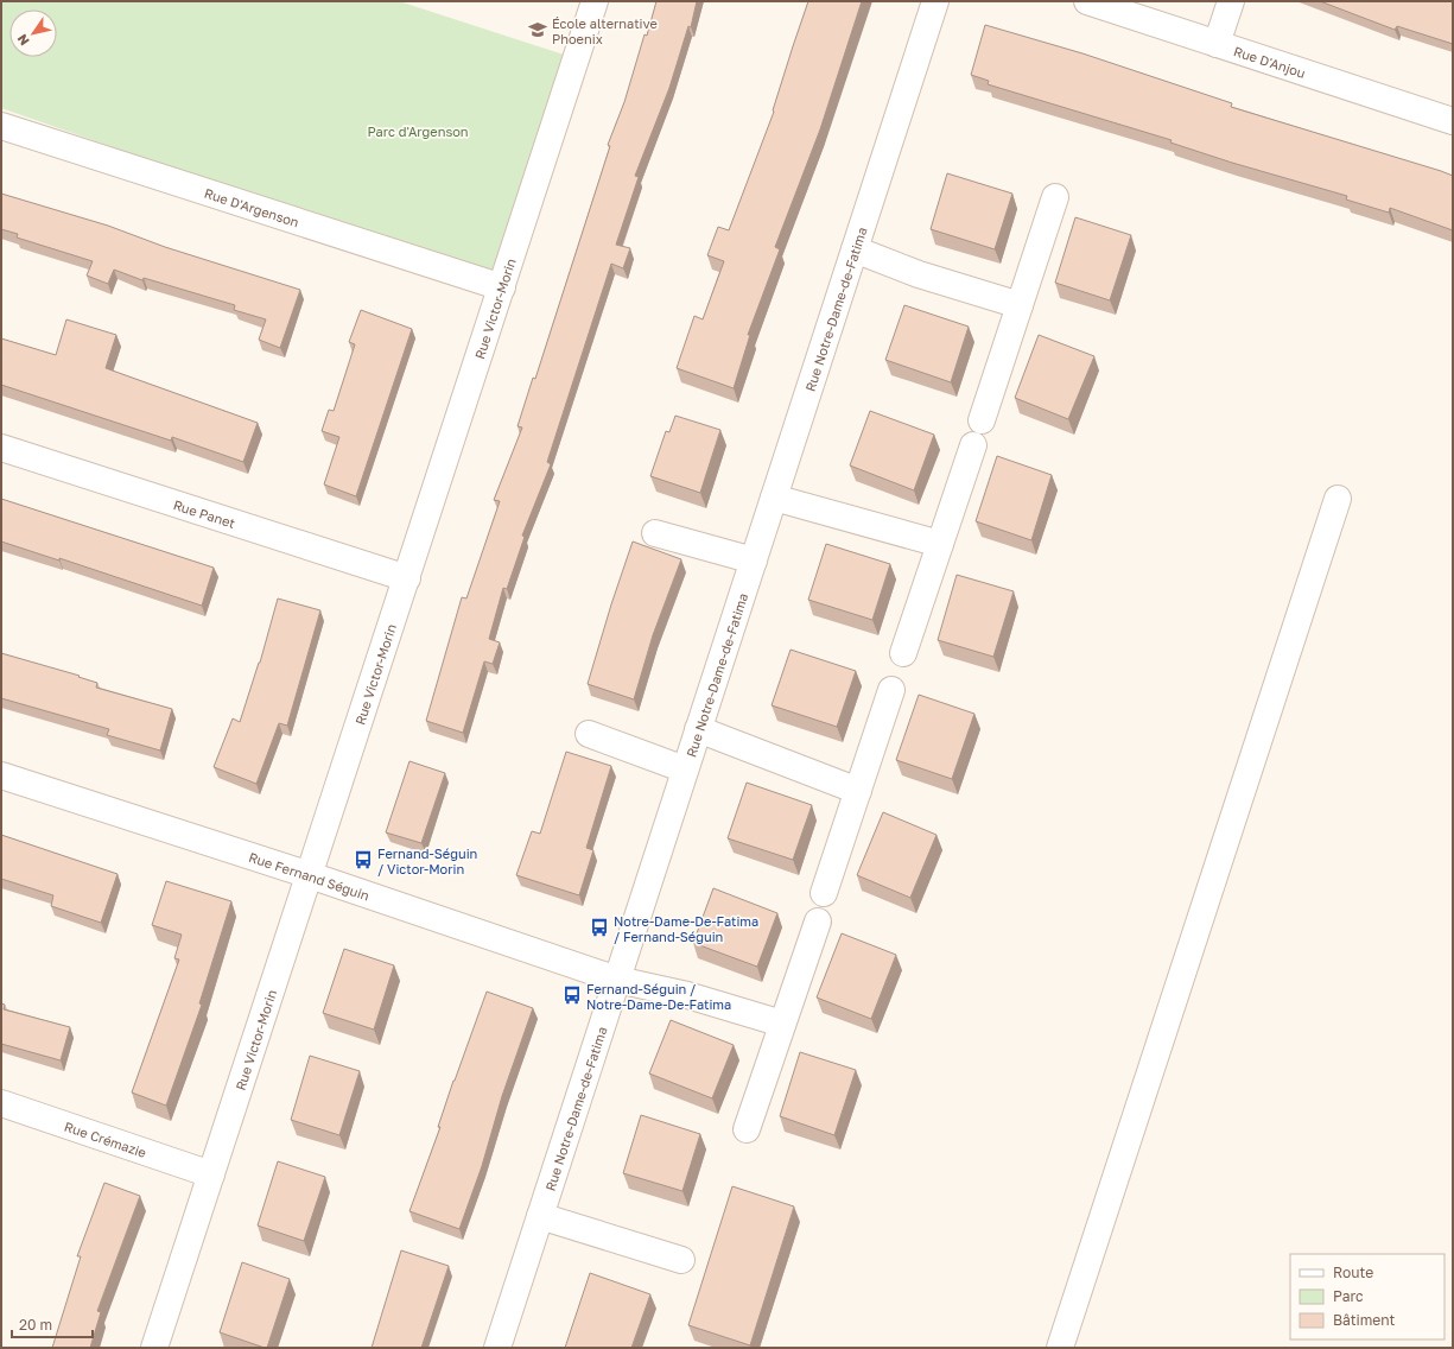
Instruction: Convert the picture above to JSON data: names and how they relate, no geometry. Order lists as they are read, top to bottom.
{
  "streets": {
    "street": [
      "Rue D'Anjou",
      "Rue D'Argenson",
      "Rue Victor-Morin",
      "Rue Notre-Dame-de-Fatima",
      "Rue Panet",
      "Rue Fernand Séguin",
      "Rue Crémazie"
    ]
  },
  "crossings": [
    ["Rue D'Argenson", "Rue Victor-Morin"],
    ["Rue Victor-Morin", "Rue Panet"],
    ["Rue Victor-Morin", "Rue Fernand Séguin"],
    ["Rue Victor-Morin", "Rue Crémazie"],
    ["Rue Notre-Dame-de-Fatima", "Rue Fernand Séguin"]
  ],
  "parks": ["Parc d'Argenson"],
  "places": {
    "school or university": ["École alternative Phoenix"],
    "bus stop": ["Fernand-Séguin / Victor-Morin", "Notre-Dame-De-Fatima / Fernand-Séguin", "Fernand-Séguin / Notre-Dame-De-Fatima"]
  },
  "legend": ["Route", "Parc", "Bâtiment"],
  "scale_bar": "20 m",
  "north": "bottom left"
}
